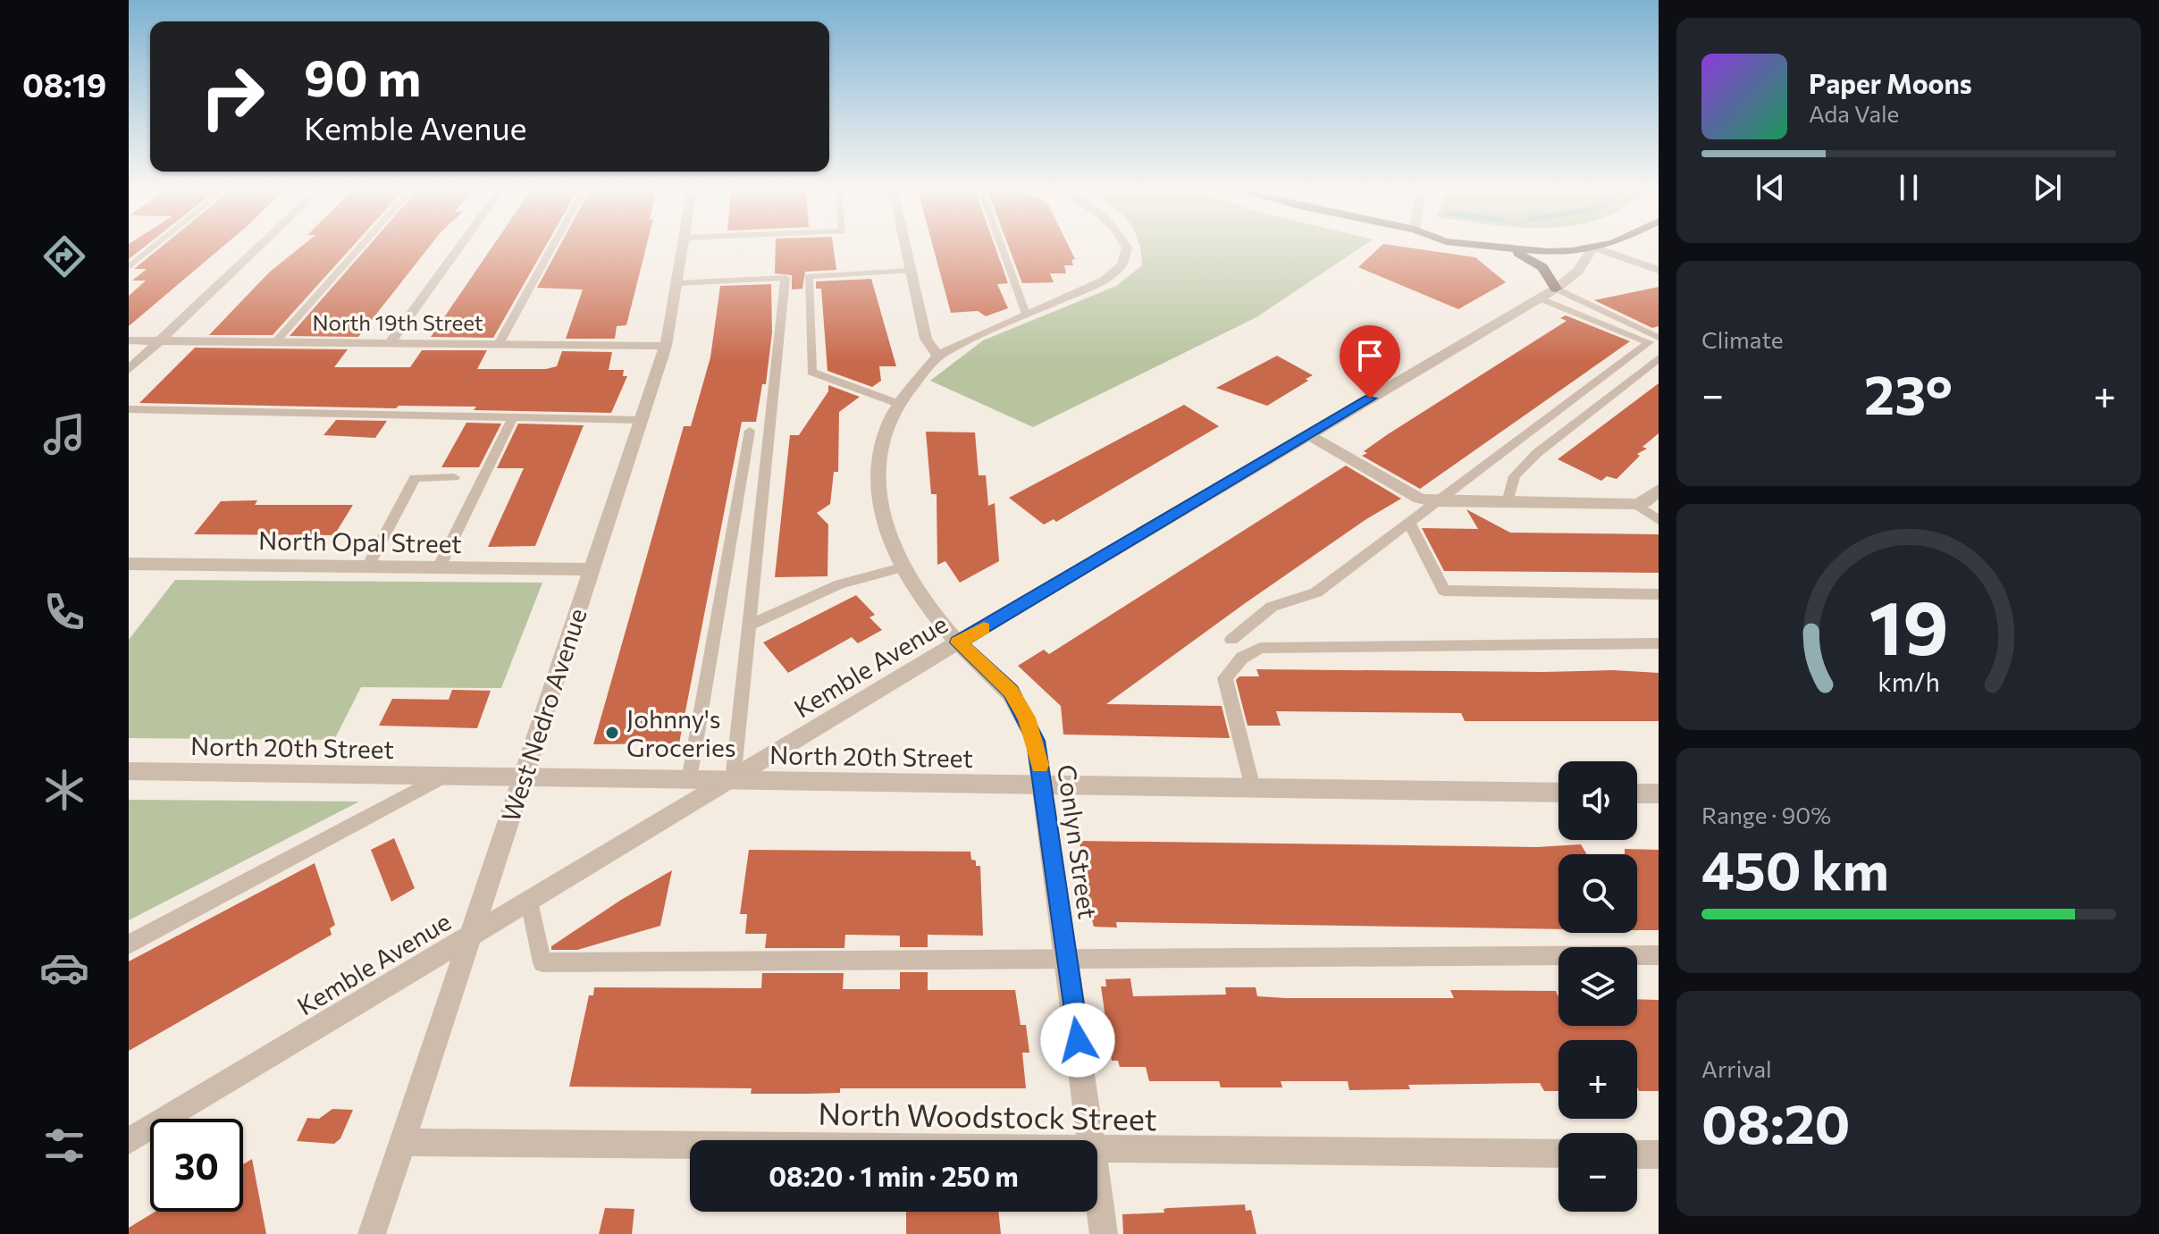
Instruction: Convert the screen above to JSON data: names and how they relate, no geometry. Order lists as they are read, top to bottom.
{
  "streets": {
    "street": [
      "North 19th Street",
      "North Opal Street",
      "Kemble Avenue",
      "West Nedro Avenue",
      "North 20th Street",
      "Conlyn Street",
      "North Woodstock Street"
    ]
  },
  "crossings": [
    ["North 19th Street", "West Nedro Avenue"],
    ["North Opal Street", "West Nedro Avenue"],
    ["Kemble Avenue", "West Nedro Avenue"],
    ["Kemble Avenue", "North 20th Street"],
    ["Kemble Avenue", "Conlyn Street"],
    ["West Nedro Avenue", "North 20th Street"],
    ["West Nedro Avenue", "North Woodstock Street"],
    ["North 20th Street", "Conlyn Street"]
  ],
  "places": ["Johnny's Groceries"],
  "page": {
    "tabs": "08:19",
    "turn": ["90 m", "Kemble Avenue"],
    "song": ["Paper Moons", "Ada Vale"],
    "tile": [
      "Climate",
      ["Range · 90%", "450 km"],
      ["Arrival", "08:20"]
    ],
    "heat": ["−", "23°", "+"],
    "map_buttons": ["+", "−"],
    "limit": "30",
    "trip": "08:20 · 1 min · 250 m",
    "gauge": ["19", "km/h"]
  }
}
